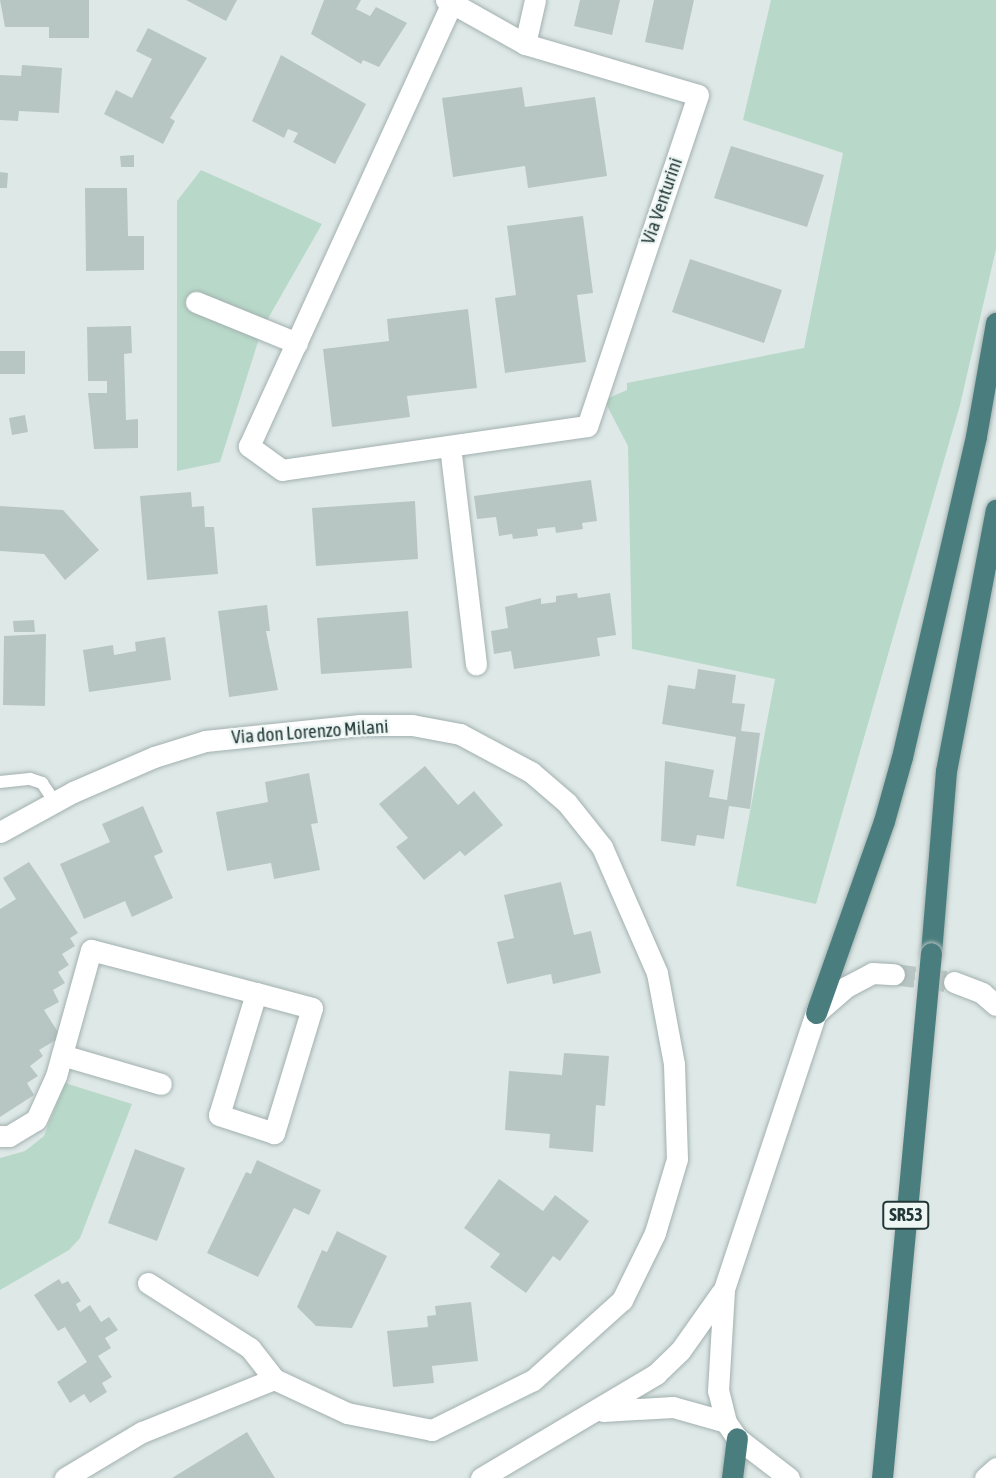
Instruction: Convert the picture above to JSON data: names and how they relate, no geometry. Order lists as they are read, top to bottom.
{
  "streets": {
    "highway": ["SR53"],
    "street": ["Via Venturini", "Via don Lorenzo Milani"]
  }
}
